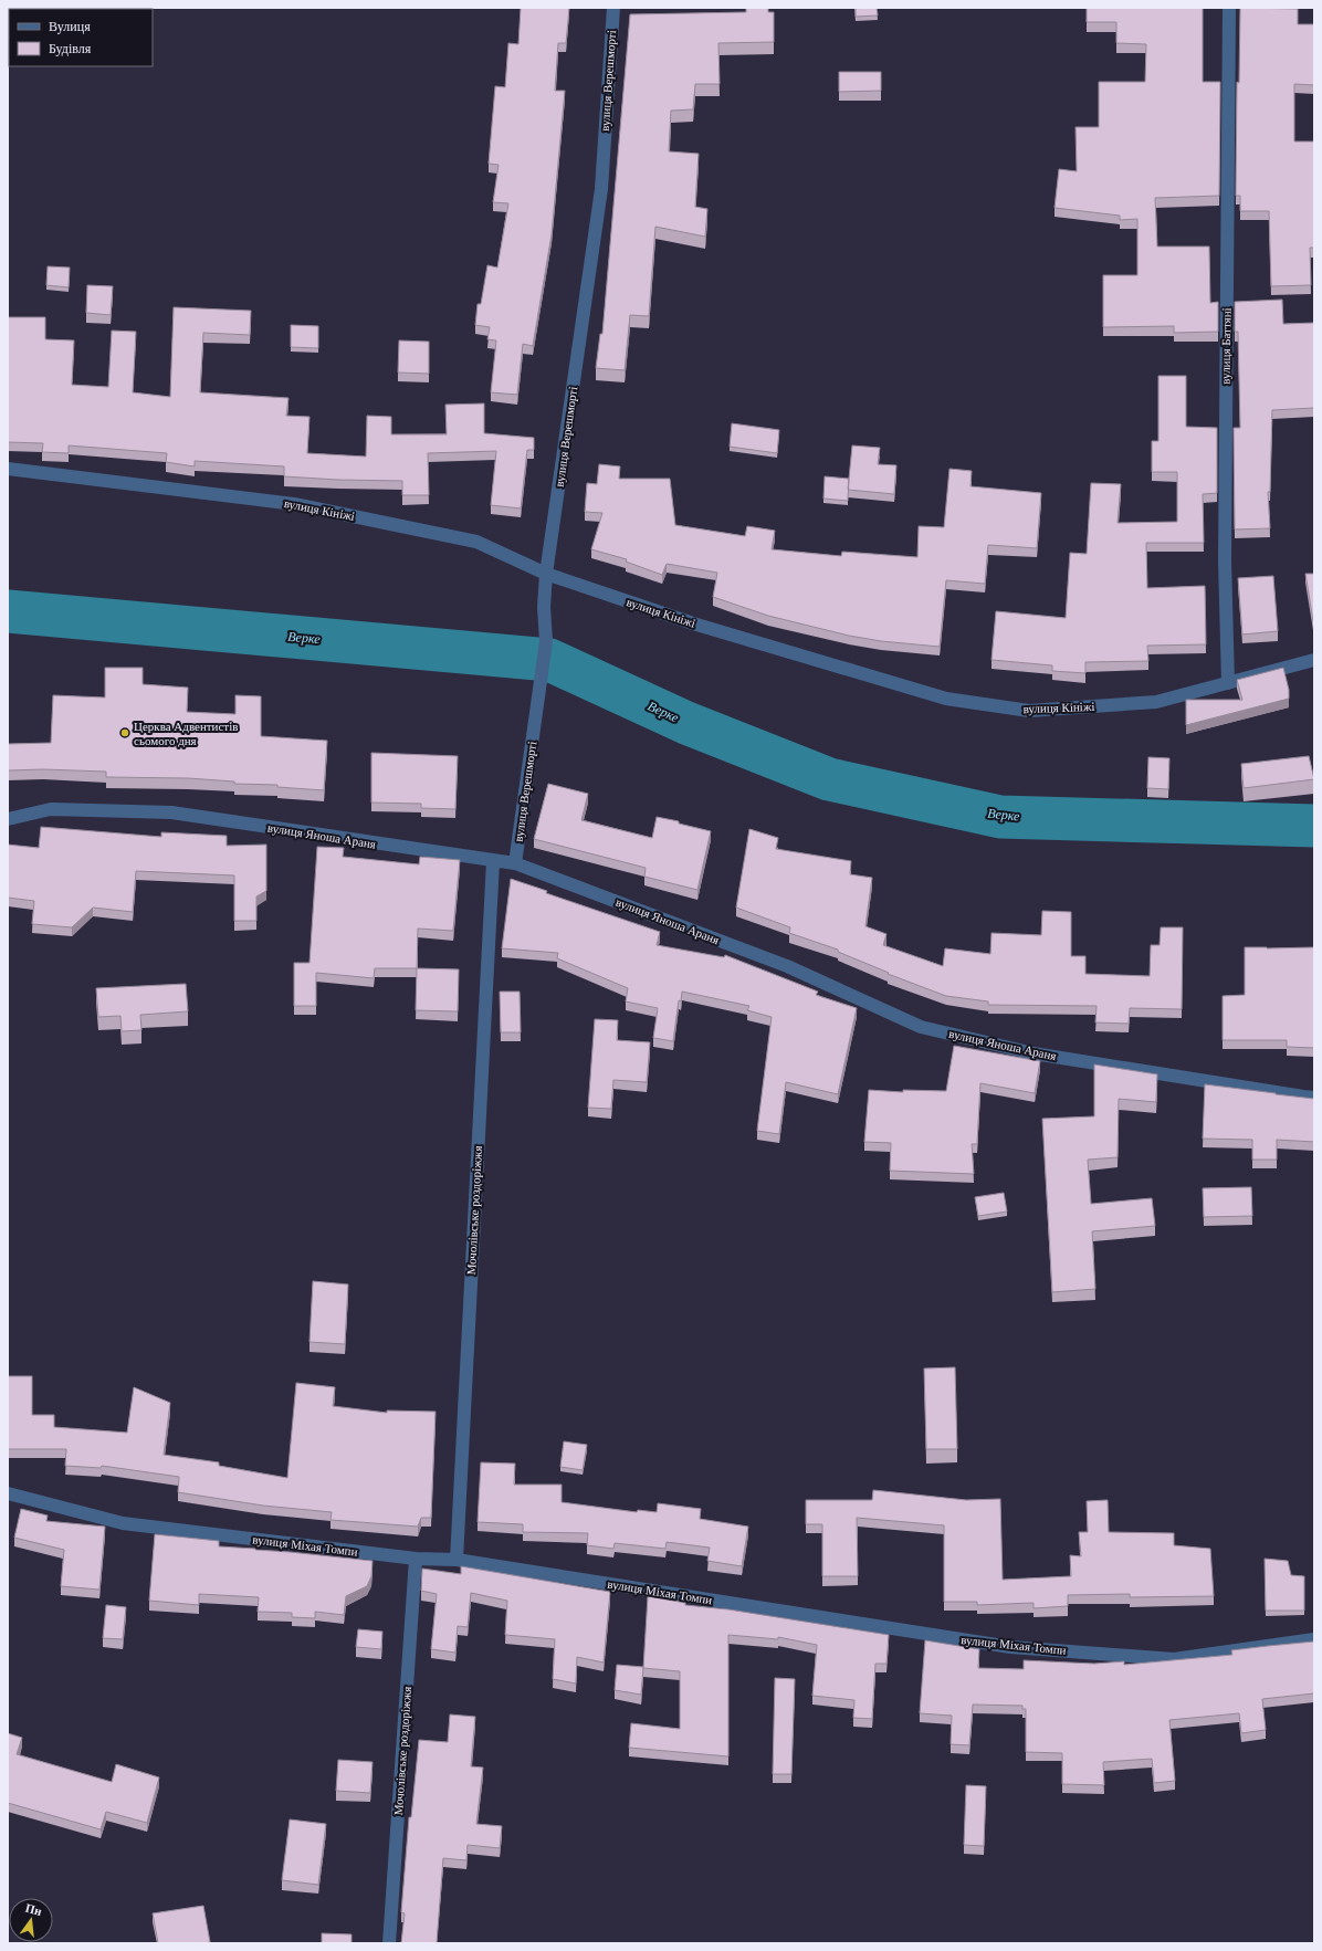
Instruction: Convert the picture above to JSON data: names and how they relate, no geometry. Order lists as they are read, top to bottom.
{
  "streets": {
    "street": [
      "вулиця Верешморті",
      "вулиця Баттяні",
      "вулиця Кініжі",
      "вулиця Яноша Араня",
      "Мочолівське роздоріжжя",
      "вулиця Міхая Томпи"
    ]
  },
  "crossings": [
    ["вулиця Верешморті", "вулиця Кініжі"],
    ["вулиця Верешморті", "вулиця Яноша Араня"],
    ["вулиця Баттяні", "вулиця Кініжі"],
    ["вулиця Яноша Араня", "Мочолівське роздоріжжя"],
    ["Мочолівське роздоріжжя", "вулиця Міхая Томпи"]
  ],
  "water": ["Верке"],
  "places": ["Церква Адвентистів сьомого дня"],
  "legend": ["Вулиця", "Будівля"],
  "north": "top"
}
